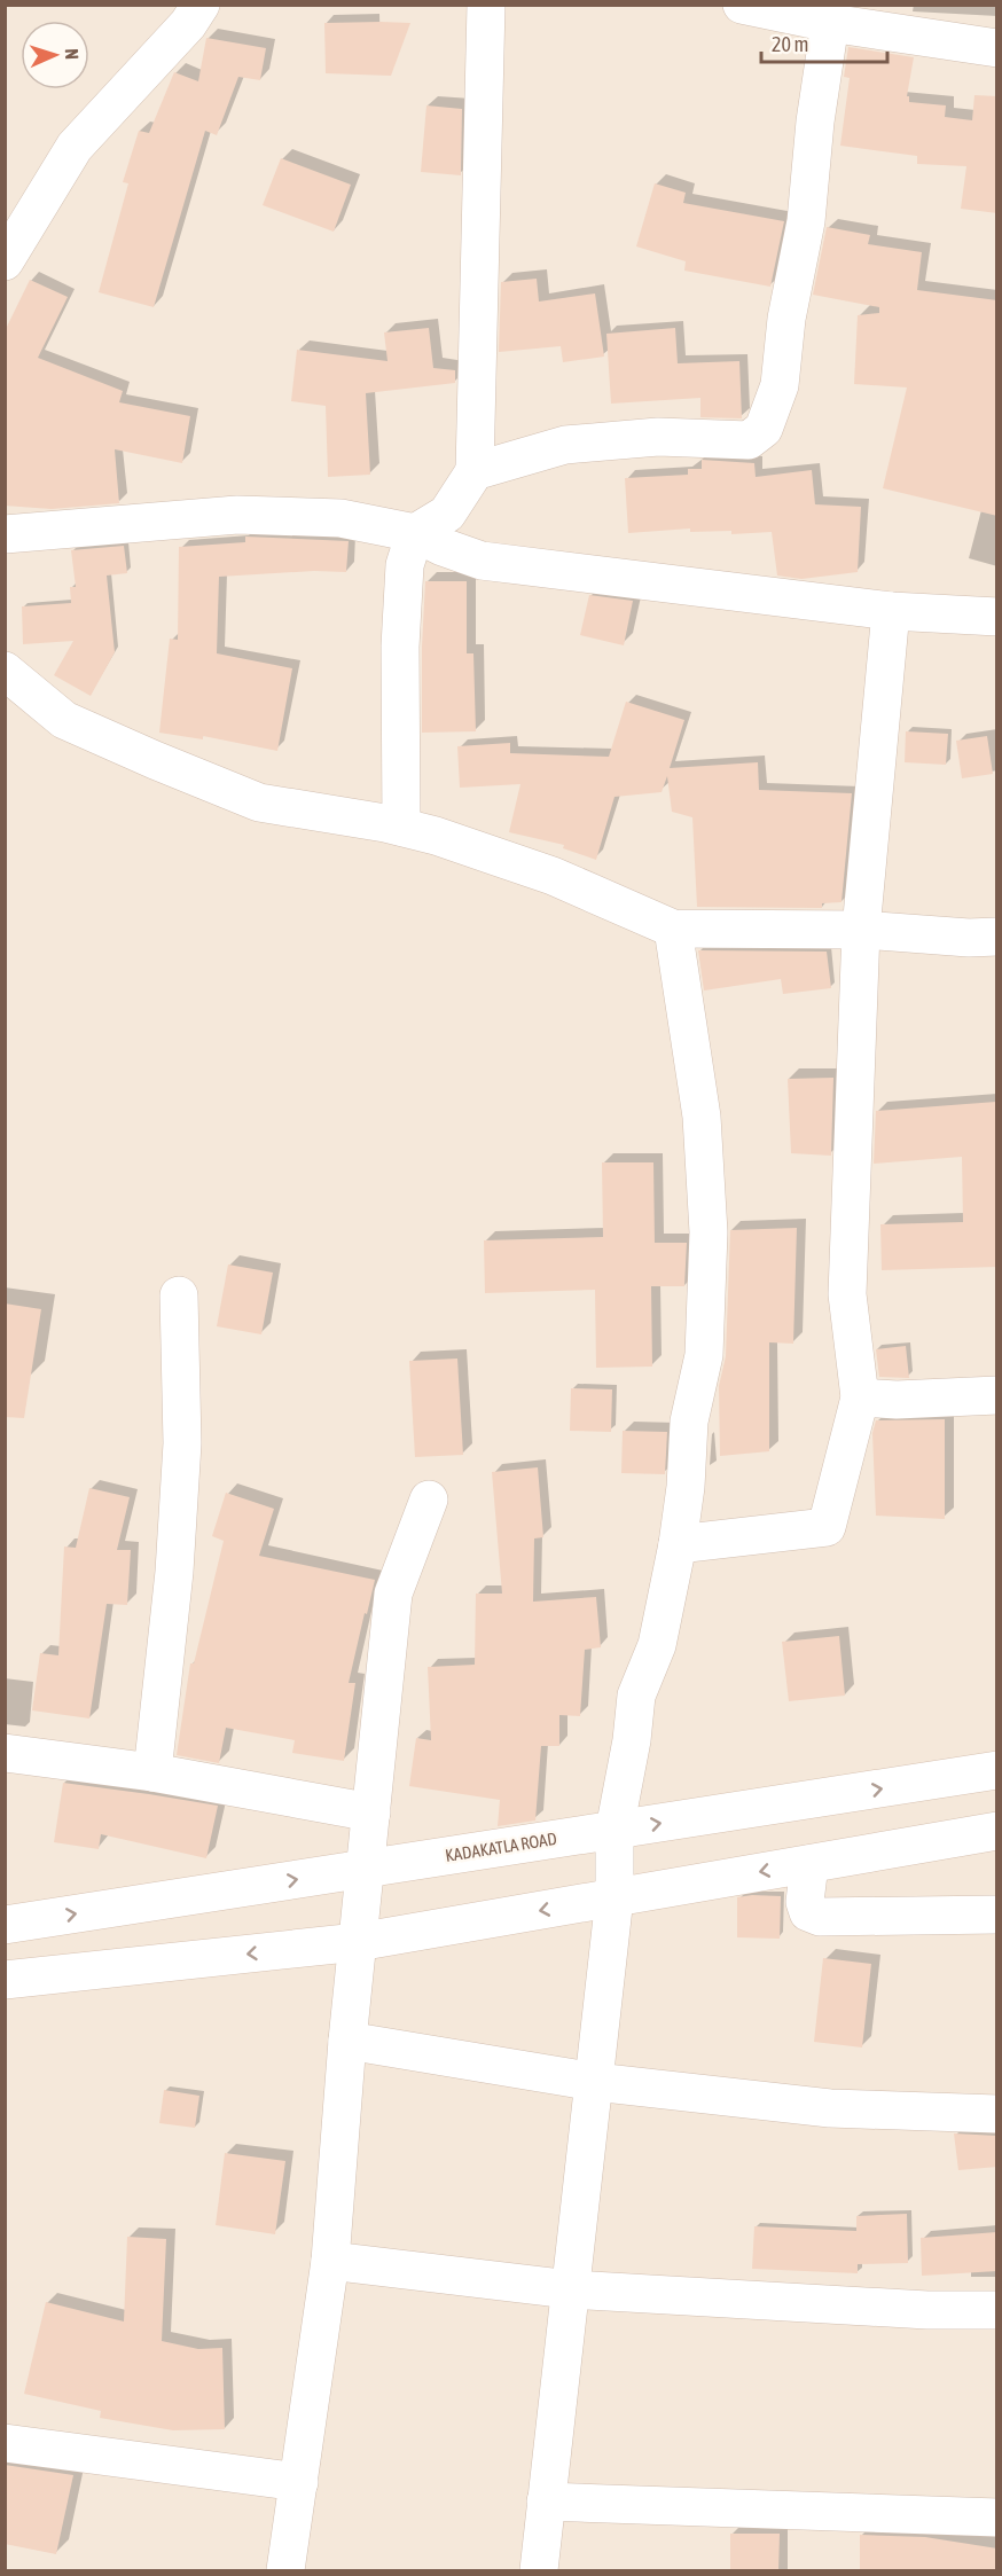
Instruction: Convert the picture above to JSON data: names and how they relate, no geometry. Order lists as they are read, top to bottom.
{
  "streets": {
    "street": ["KADAKATLA ROAD"]
  },
  "scale_bar": "20 m",
  "north": "right"
}
